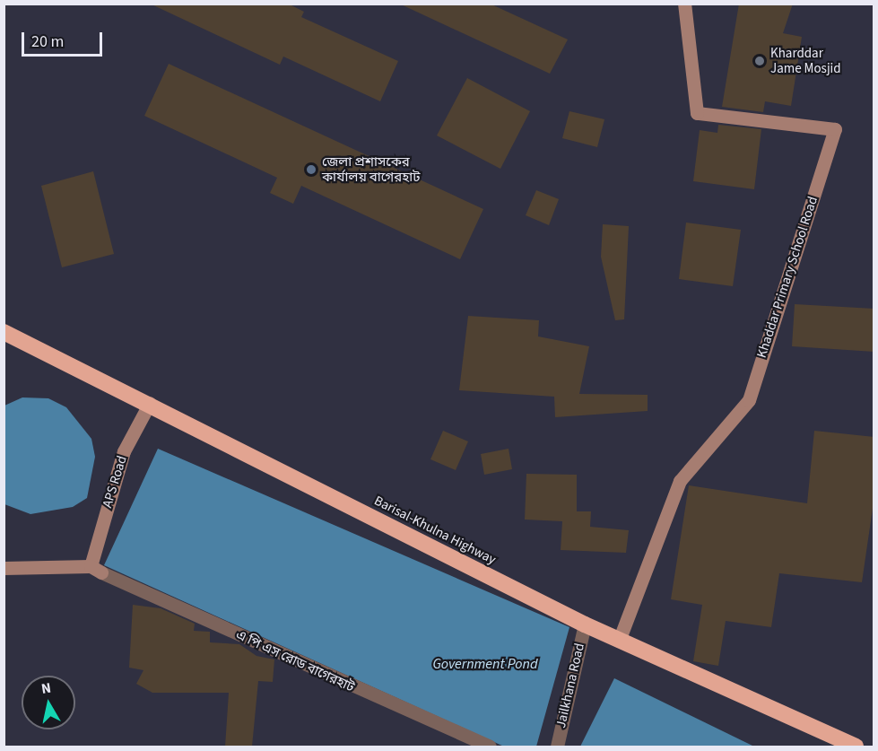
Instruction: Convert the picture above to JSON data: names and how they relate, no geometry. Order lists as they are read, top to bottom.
{
  "streets": {
    "highway": ["Barisal-Khulna Highway"],
    "street": [
      "Khaddar Primary School Road",
      "APS Road",
      "এ পি এস রোড বাগেরহাট",
      "Jailkhana Road"
    ]
  },
  "crossings": [
    ["Khaddar Primary School Road", "Barisal-Khulna Highway"],
    ["APS Road", "Barisal-Khulna Highway"],
    ["APS Road", "এ পি এস রোড বাগেরহাট"],
    ["Barisal-Khulna Highway", "Jailkhana Road"]
  ],
  "water": ["Government Pond"],
  "places": ["Kharddar Jame Mosjid", "জেলা প্রশাসকের কার্যালয় বাগেরহাট"],
  "scale_bar": "20 m",
  "north": "top"
}
